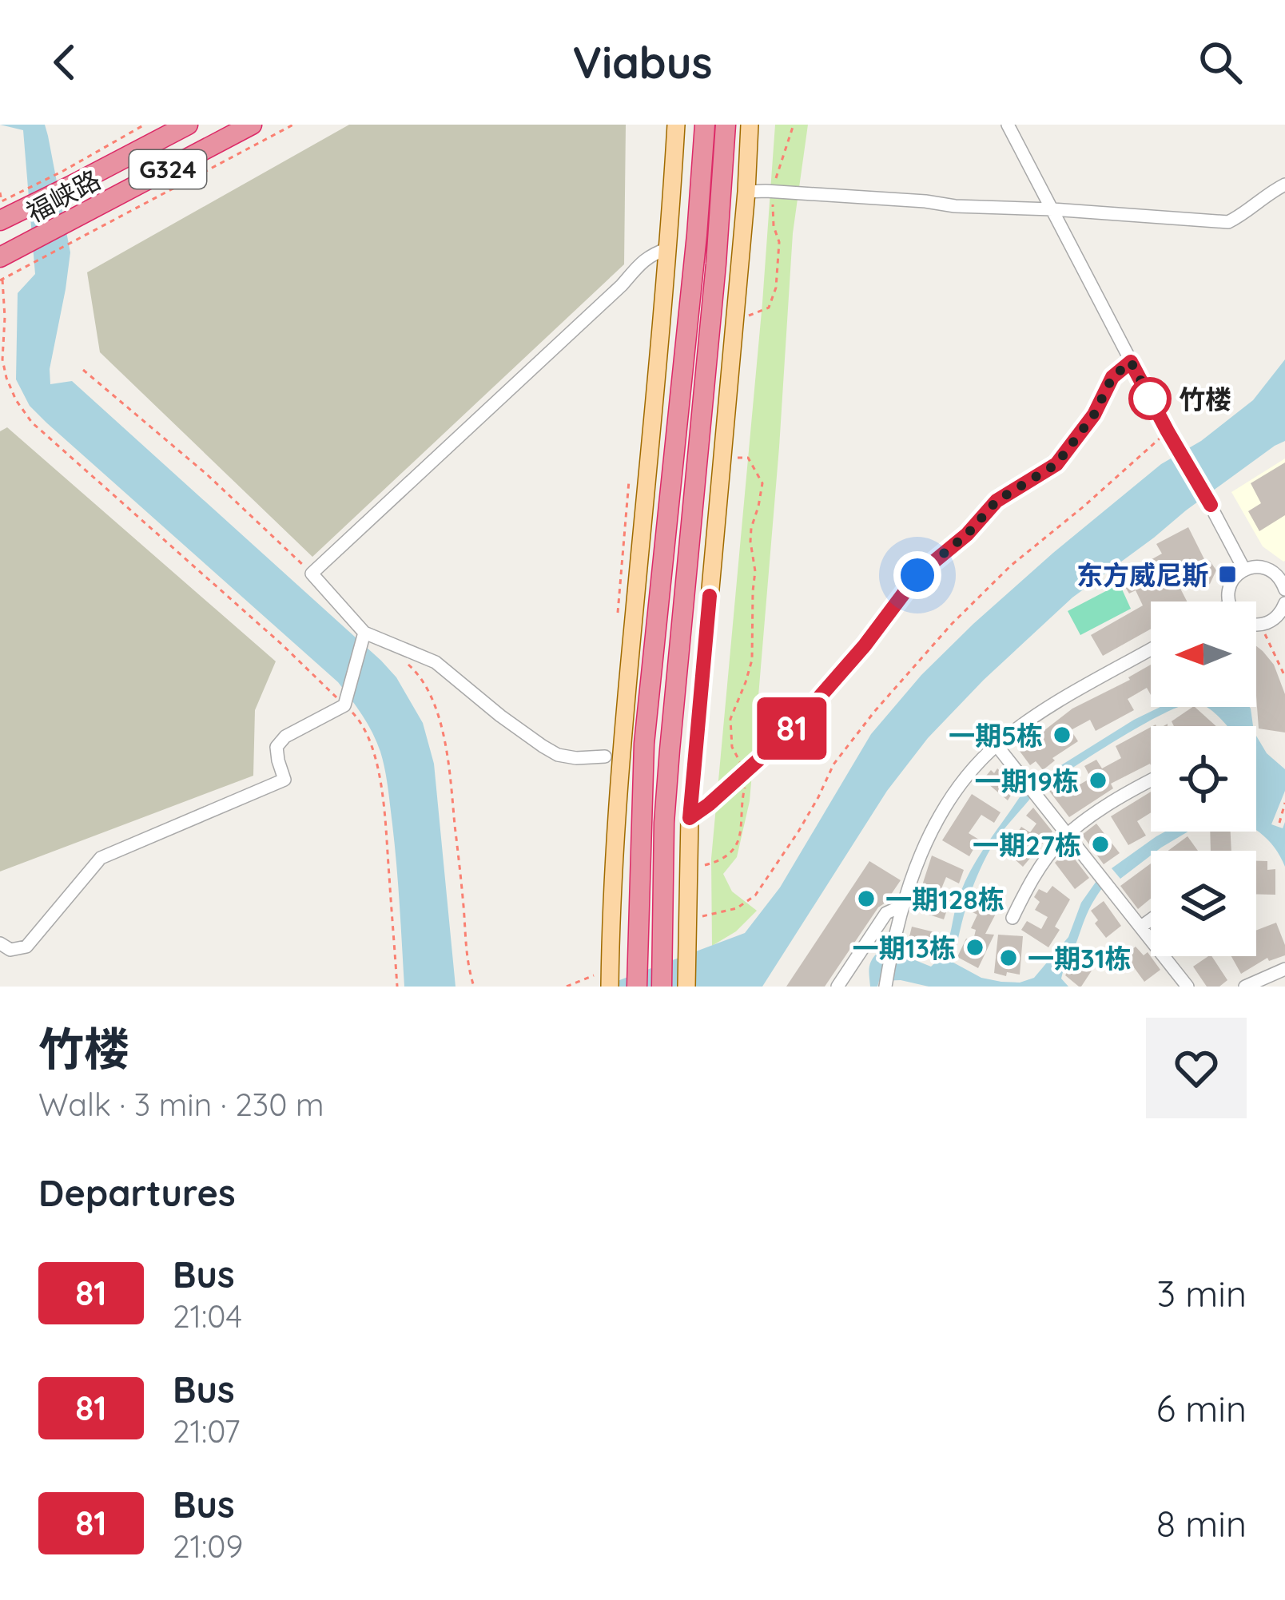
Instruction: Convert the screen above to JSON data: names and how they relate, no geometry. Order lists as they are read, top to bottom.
{
  "streets": {
    "highway": ["G324", "福峡路"]
  },
  "places": {
    "other": [
      "竹楼",
      "一期5栋",
      "一期19栋",
      "一期27栋",
      "一期128栋",
      "一期13栋",
      "一期31栋"
    ],
    "transit": ["东方威尼斯"]
  },
  "lines": ["bus line 81"],
  "north": "left",
  "page": {
    "header": "Viabus",
    "on_map": "81",
    "heading": [
      ["竹楼", "Walk · 3 min · 230 m"],
      "Departures"
    ],
    "list": [
      {
        "mark": "81",
        "name": "Bus",
        "note": "21:04",
        "value": "3 min"
      },
      {
        "mark": "81",
        "name": "Bus",
        "note": "21:07",
        "value": "6 min"
      },
      {
        "mark": "81",
        "name": "Bus",
        "note": "21:09",
        "value": "8 min"
      }
    ]
  }
}
